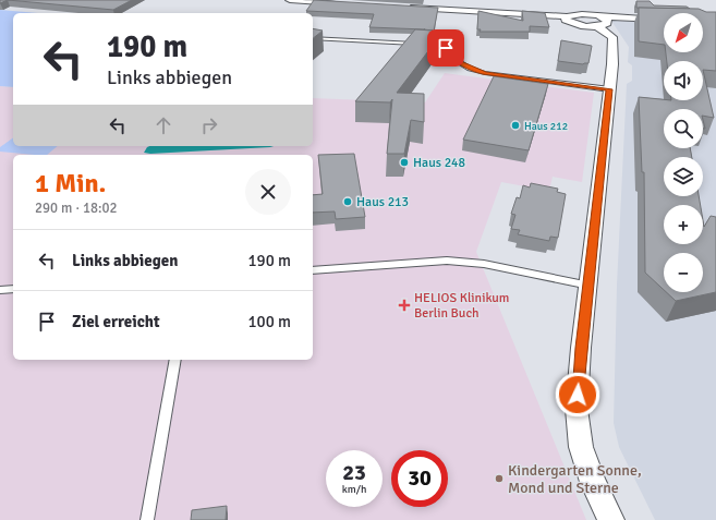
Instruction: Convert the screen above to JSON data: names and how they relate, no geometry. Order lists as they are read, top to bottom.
{
  "places": {
    "other": [
      "Haus 212",
      "Haus 248",
      "Haus 213",
      "Kindergarten Sonne, Mond und Sterne"
    ],
    "health": ["HELIOS Klinikum Berlin Buch"]
  },
  "north": "bottom left",
  "page": {
    "map_buttons": ["+", "−"],
    "turn": ["190 m", "Links abbiegen"],
    "heading": ["1 Min.", "290 m · 18:02"],
    "list": [
      {
        "name": "Links abbiegen",
        "value": "190 m"
      },
      {
        "name": "Ziel erreicht",
        "value": "100 m"
      }
    ],
    "speed": "23 km/h",
    "limit": "30"
  }
}
